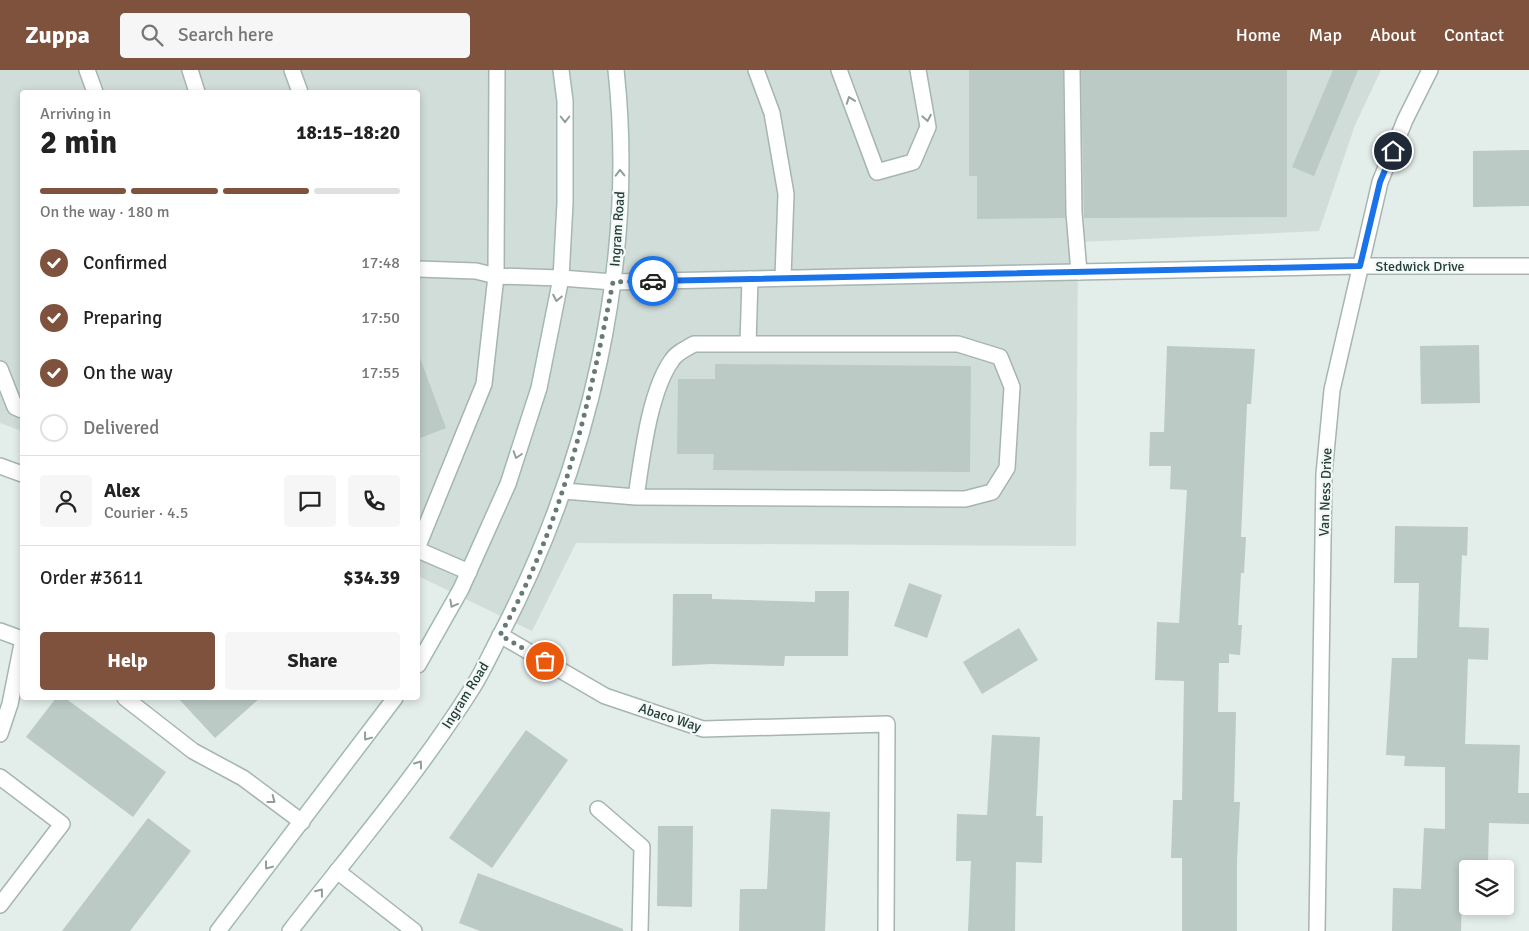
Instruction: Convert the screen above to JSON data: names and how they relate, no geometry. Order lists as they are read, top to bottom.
{
  "streets": {
    "street": [
      "Ingram Road",
      "Stedwick Drive",
      "Van Ness Drive",
      "Abaco Way"
    ]
  },
  "crossings": [
    ["Ingram Road", "Stedwick Drive"],
    ["Ingram Road", "Abaco Way"],
    ["Stedwick Drive", "Van Ness Drive"]
  ],
  "page": {
    "header": "Zuppa",
    "search": "Search here",
    "nav": [
      "Home",
      "Map",
      "About",
      "Contact"
    ],
    "heading": ["2 min", "Arriving in", "18:15–18:20"],
    "panel": [
      "Alex",
      "Courier · 4.5",
      "Order #3611",
      "$34.39"
    ],
    "bar": "On the way · 180 m",
    "list": [
      ["Confirmed", "17:48"],
      ["Preparing", "17:50"],
      ["On the way", "17:55"],
      "Delivered"
    ],
    "buttons": ["Help", "Share"]
  }
}
